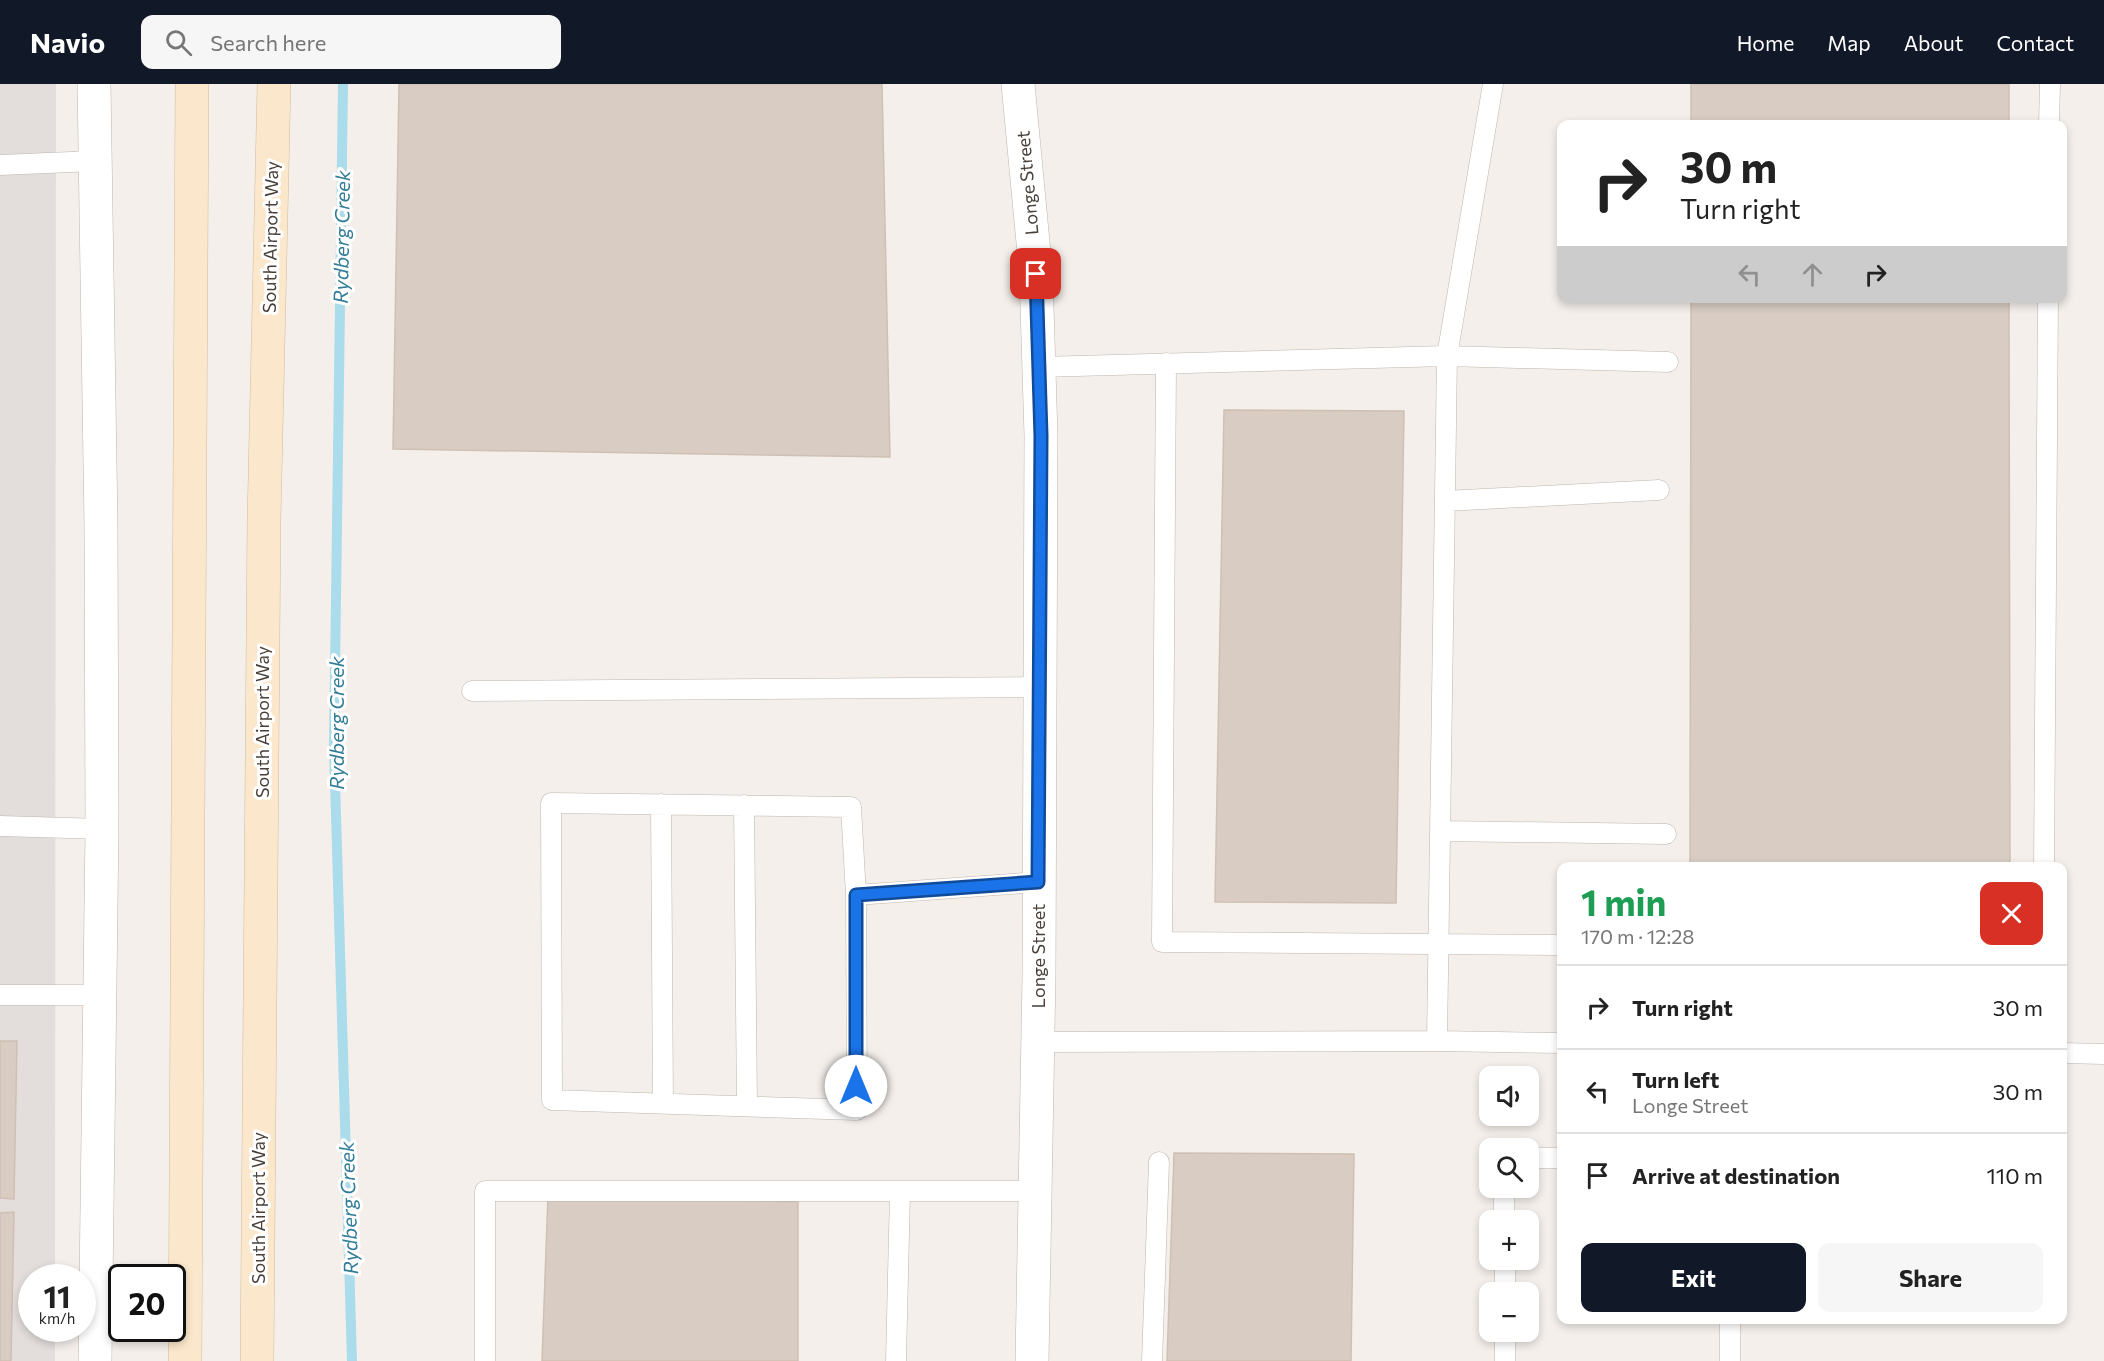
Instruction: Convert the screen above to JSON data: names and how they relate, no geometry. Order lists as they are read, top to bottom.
{
  "streets": {
    "main road": ["South Airport Way"],
    "street": ["Longe Street"]
  },
  "water": ["Rydberg Creek"],
  "page": {
    "header": "Navio",
    "search": "Search here",
    "nav": [
      "Home",
      "Map",
      "About",
      "Contact"
    ],
    "turn": ["30 m", "Turn right"],
    "heading": ["1 min", "170 m · 12:28"],
    "list": [
      {
        "name": "Turn right",
        "value": "30 m"
      },
      {
        "name": "Turn left",
        "note": "Longe Street",
        "value": "30 m"
      },
      {
        "name": "Arrive at destination",
        "value": "110 m"
      }
    ],
    "map_buttons": ["+", "−"],
    "buttons": ["Exit", "Share"],
    "speed": "11 km/h",
    "limit": "20"
  }
}
